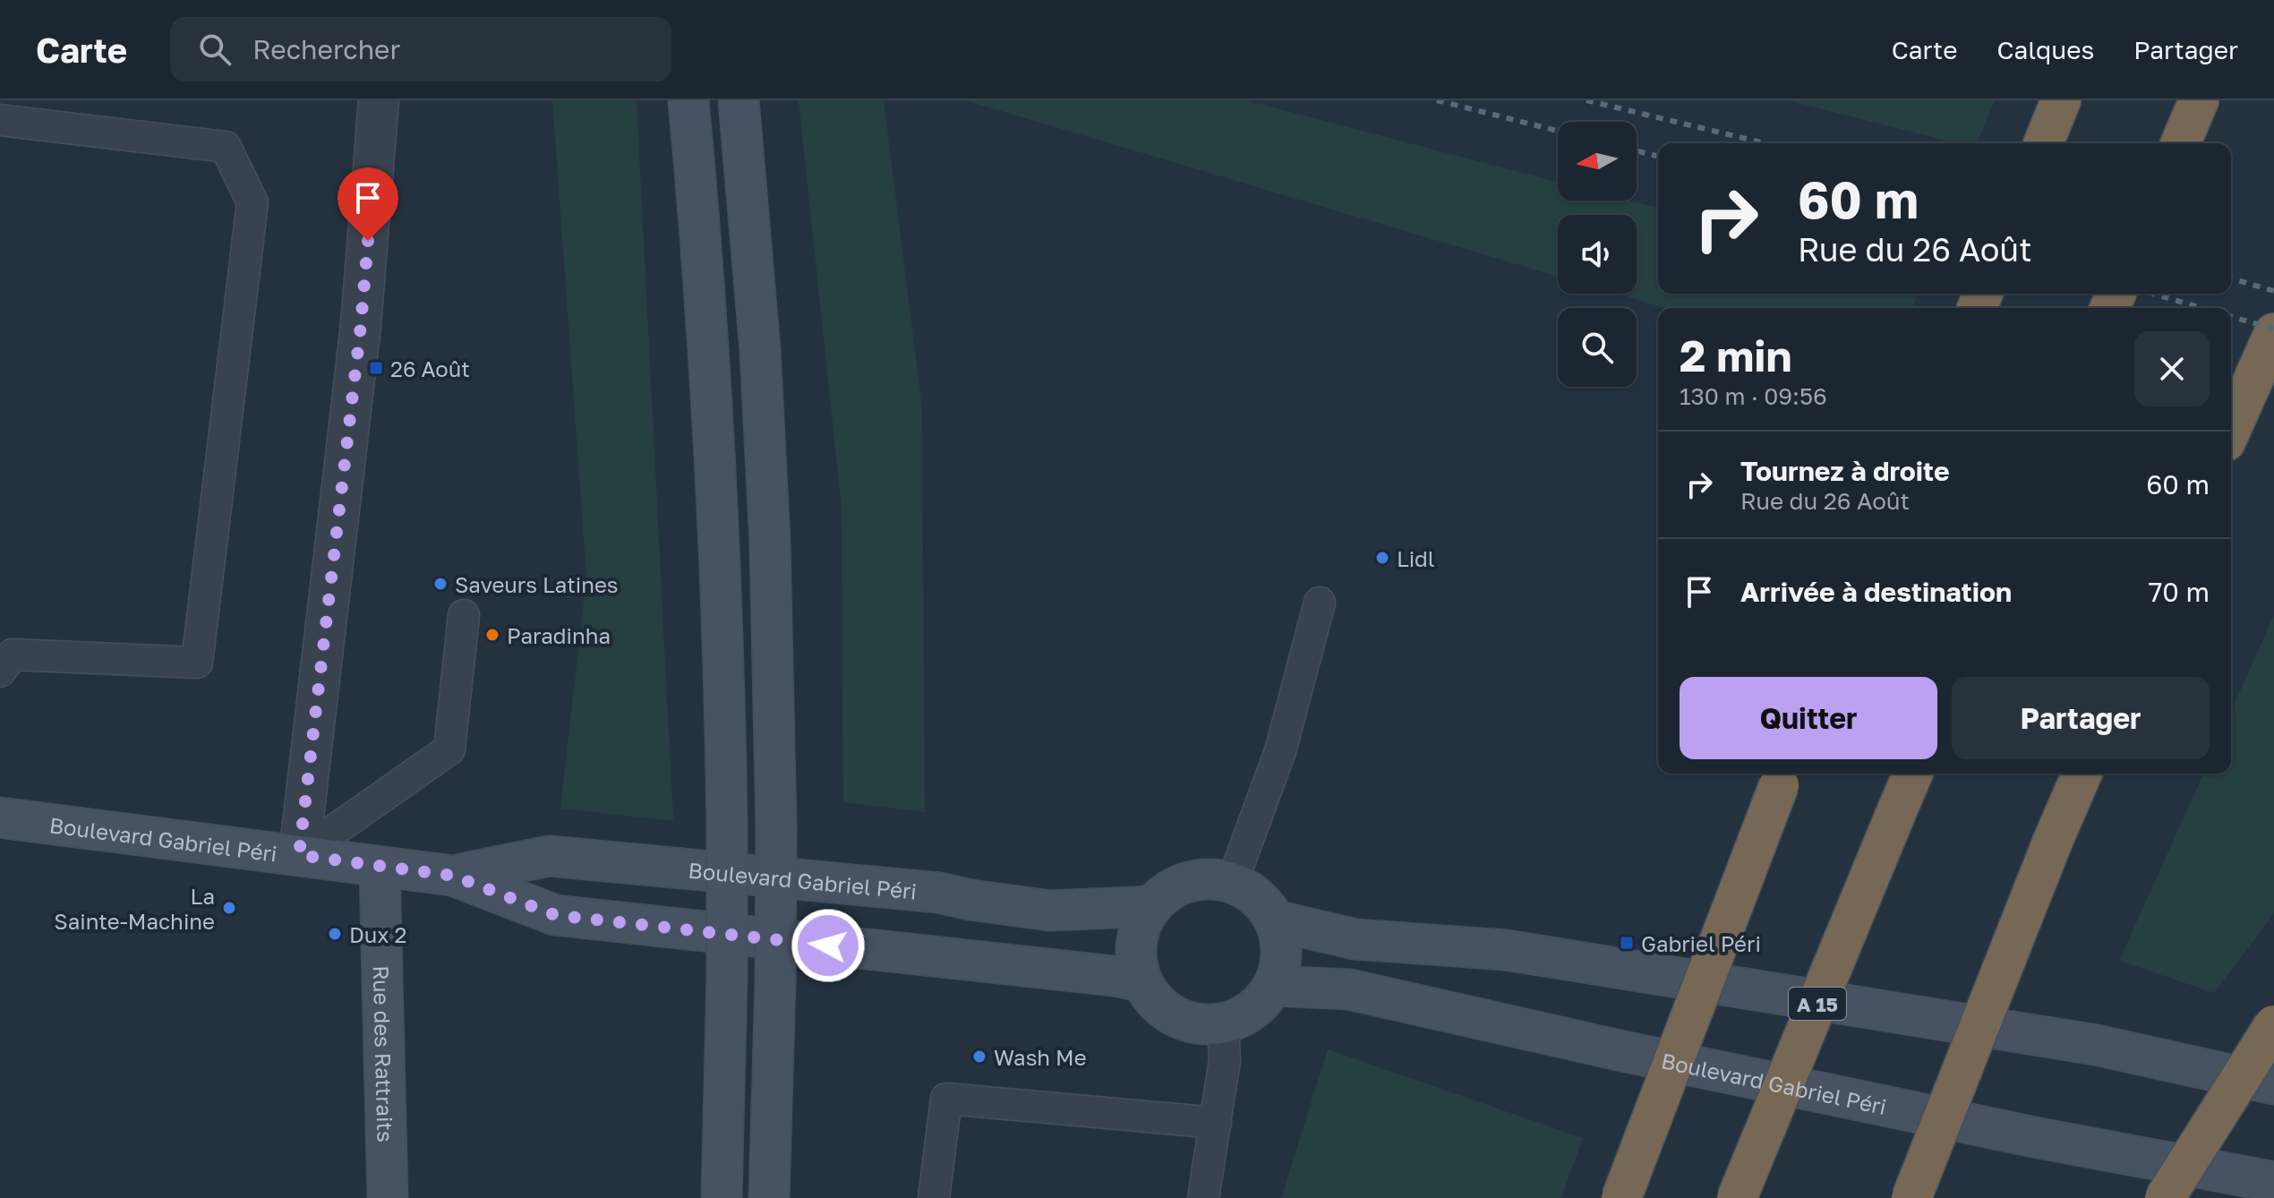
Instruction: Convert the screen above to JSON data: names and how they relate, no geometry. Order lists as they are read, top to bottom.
{
  "streets": {
    "highway": ["A 15"],
    "main road": ["Boulevard Gabriel Péri", "Rue des Rattraits"]
  },
  "crossings": [
    ["Boulevard Gabriel Péri", "Rue des Rattraits"]
  ],
  "places": {
    "transit": ["26 Août", "Gabriel Péri"],
    "other": [
      "Lidl",
      "Saveurs Latines",
      "Paradinha",
      "La Sainte-Machine",
      "Dux 2",
      "Wash Me"
    ]
  },
  "north": "left",
  "page": {
    "header": "Carte",
    "search": "Rechercher",
    "nav": ["Carte", "Calques", "Partager"],
    "turn": ["60 m", "Rue du 26 Août"],
    "heading": ["2 min", "130 m · 09:56"],
    "list": [
      {
        "name": "Tournez à droite",
        "note": "Rue du 26 Août",
        "value": "60 m"
      },
      {
        "name": "Arrivée à destination",
        "value": "70 m"
      }
    ],
    "buttons": ["Quitter", "Partager"]
  }
}
